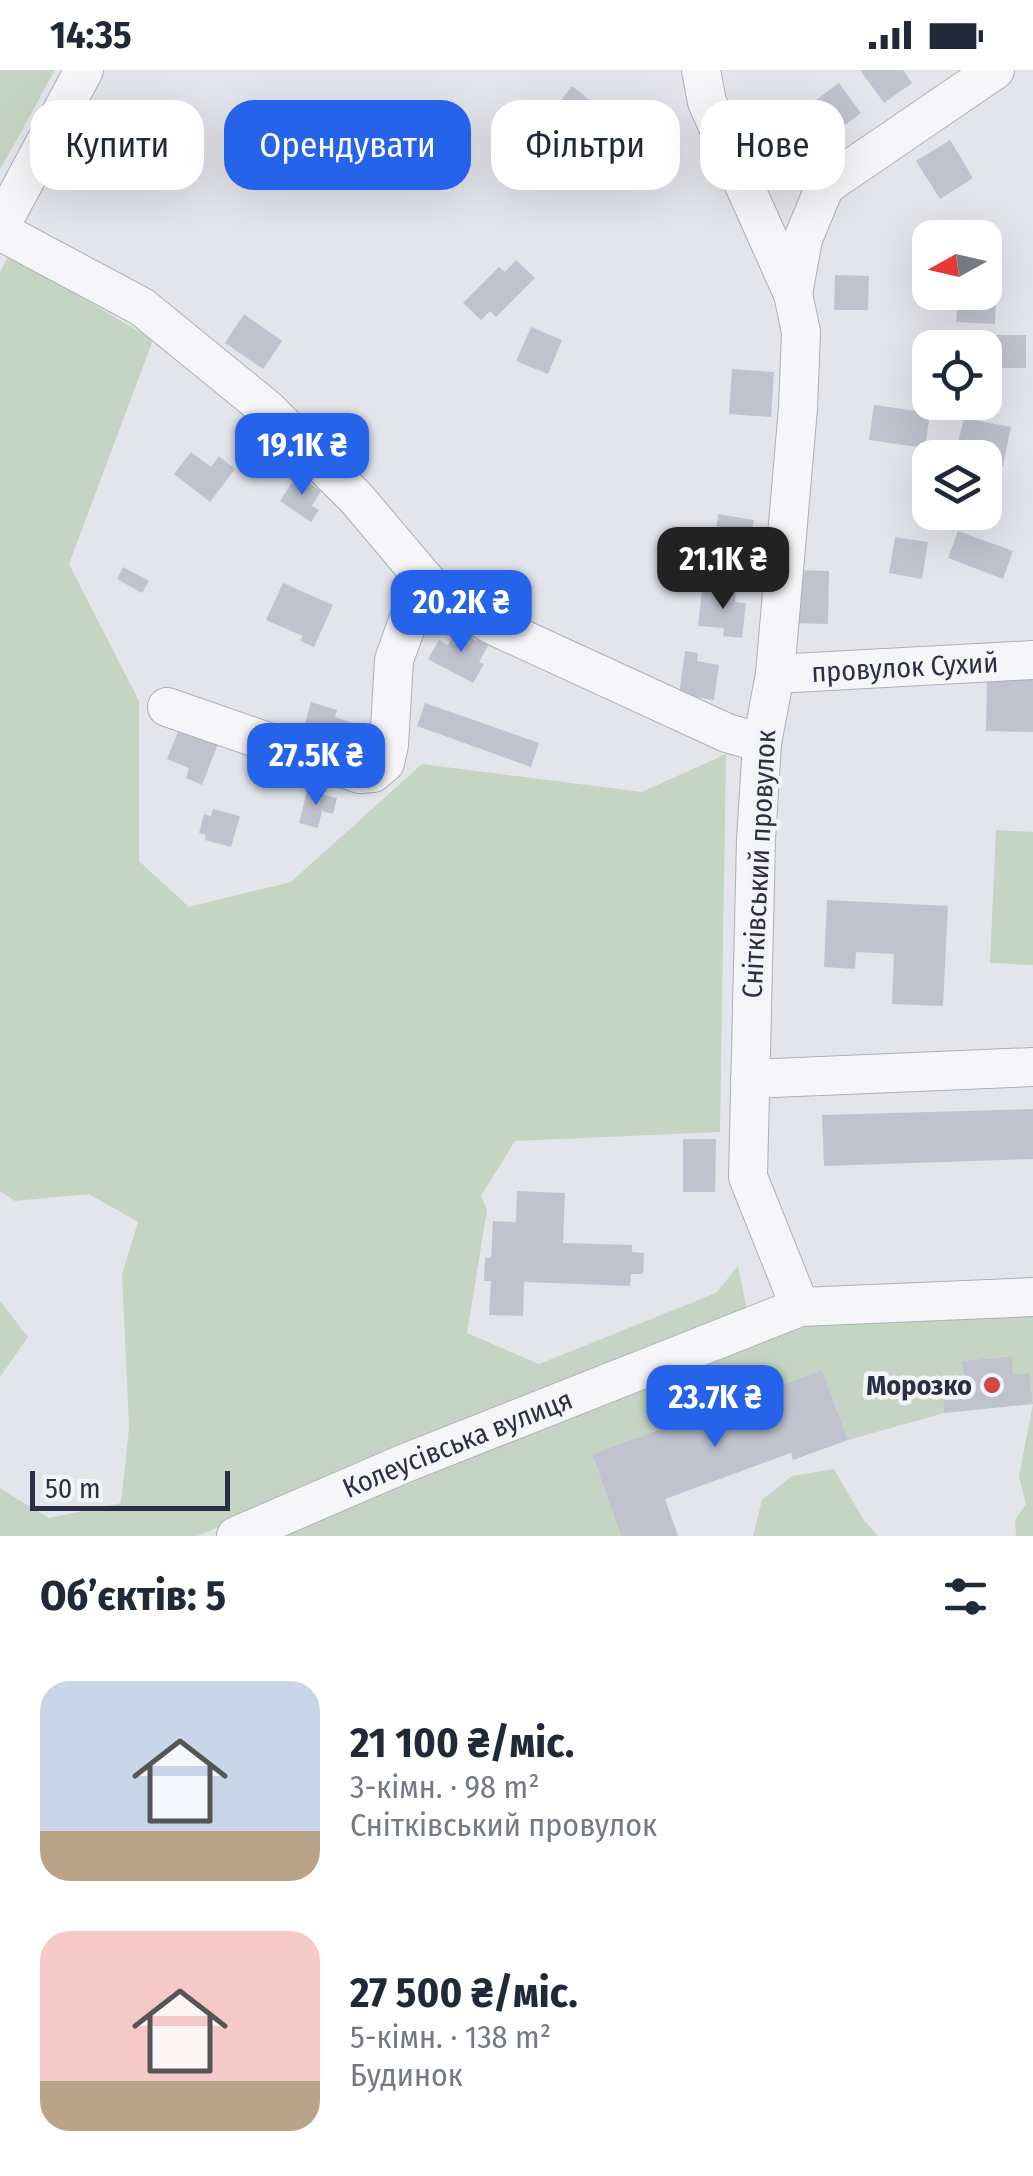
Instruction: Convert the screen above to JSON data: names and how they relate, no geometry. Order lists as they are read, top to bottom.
{
  "streets": {
    "street": ["провулок Сухий", "Снітківський провулок", "Колеусівська вулиця"]
  },
  "crossings": [
    ["провулок Сухий", "Снітківський провулок"],
    ["Снітківський провулок", "Колеусівська вулиця"]
  ],
  "places": ["Морозко"],
  "scale_bar": "50 m",
  "north": "left",
  "page": {
    "status": "14:35",
    "chip": [
      "Купити",
      "Орендувати",
      "Фільтри",
      "Нове"
    ],
    "price": [
      "19.1K ₴",
      "21.1K ₴",
      "20.2K ₴",
      "27.5K ₴",
      "23.7K ₴"
    ],
    "scale": "50 m",
    "heading": "Об’єктів: 5",
    "list": [
      {
        "name": "21 100 ₴/міс.",
        "note": "3-кімн. · 98 m² · Снітківський провулок"
      },
      {
        "name": "27 500 ₴/міс.",
        "note": "5-кімн. · 138 m² · Будинок"
      }
    ]
  }
}
